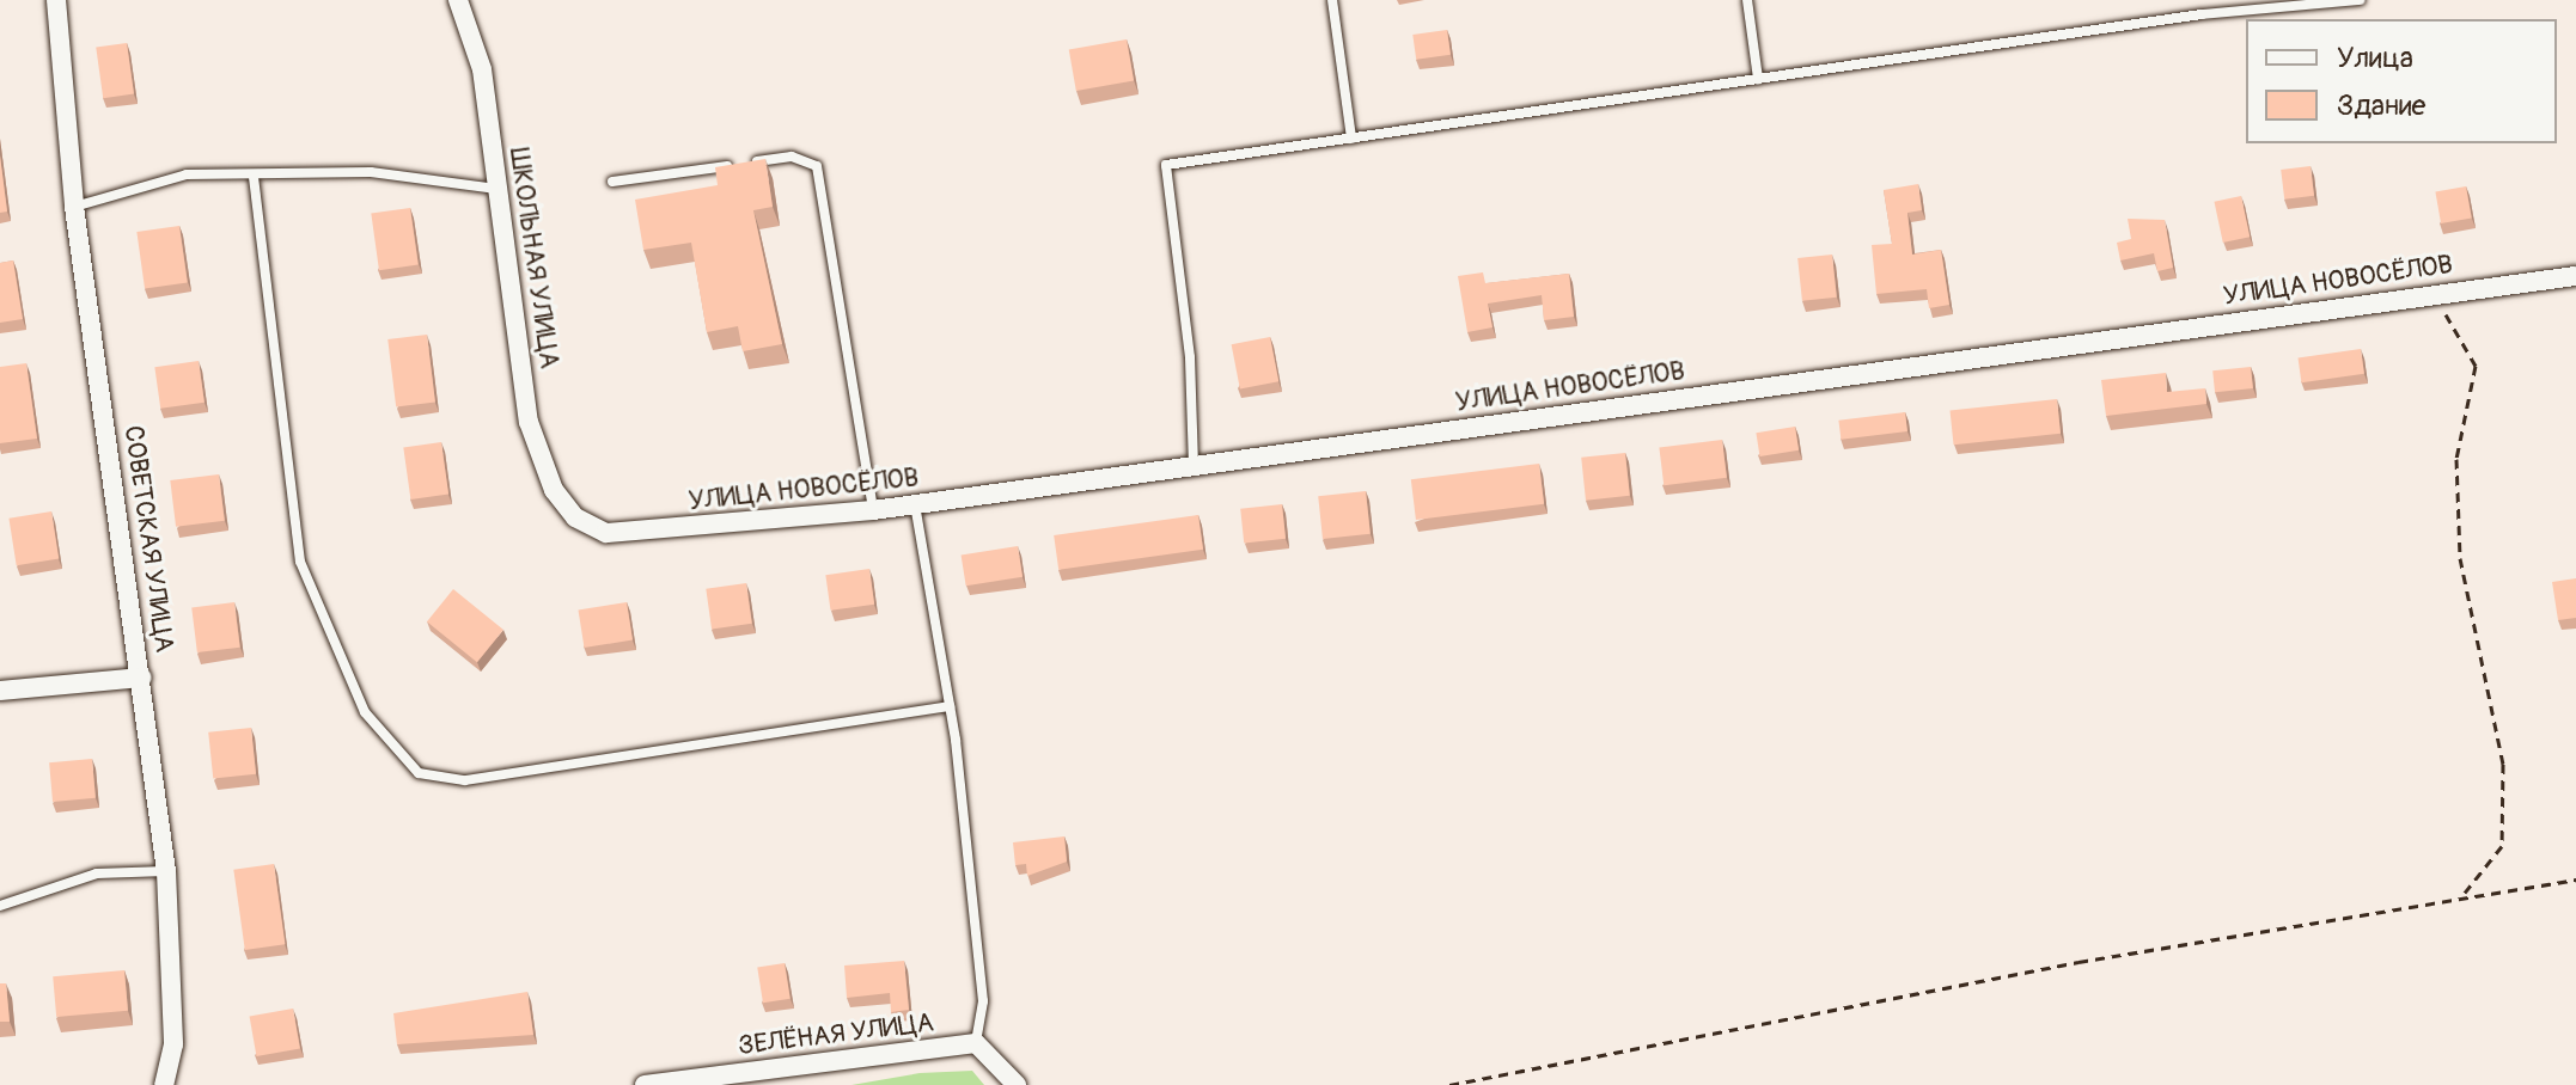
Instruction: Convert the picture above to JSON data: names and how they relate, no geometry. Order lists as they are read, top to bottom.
{
  "streets": {
    "street": [
      "ШКОЛЬНАЯ УЛИЦА",
      "УЛИЦА НОВОСЁЛОВ",
      "СОВЕТСКАЯ УЛИЦА",
      "ЗЕЛЁНАЯ УЛИЦА"
    ]
  },
  "crossings": [
    ["ШКОЛЬНАЯ УЛИЦА", "УЛИЦА НОВОСЁЛОВ"]
  ],
  "legend": ["Улица", "Здание"]
}
